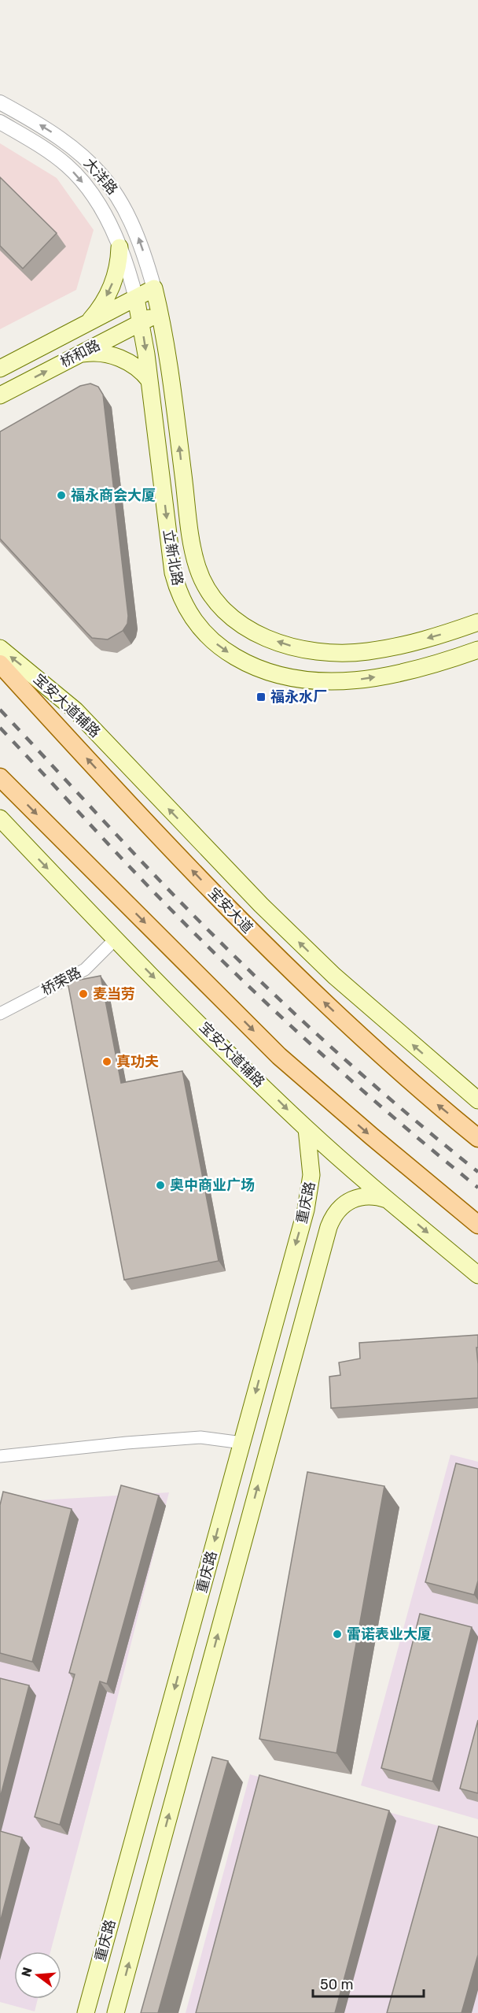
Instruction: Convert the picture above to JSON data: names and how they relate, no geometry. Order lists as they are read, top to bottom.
{
  "streets": {
    "main road": [
      "桥和路",
      "立新北路",
      "宝安大道辅路",
      "宝安大道",
      "重庆路"
    ],
    "street": ["大洋路", "桥荣路"]
  },
  "crossings": [
    ["大洋路", "桥和路"],
    ["大洋路", "立新北路"],
    ["桥和路", "立新北路"],
    ["宝安大道辅路", "桥荣路"],
    ["宝安大道辅路", "重庆路"]
  ],
  "places": {
    "other": [
      "福永商会大厦",
      "麦当劳",
      "真功夫",
      "奥中商业广场",
      "雷诺表业大厦"
    ],
    "transit": ["福永水厂"]
  },
  "scale_bar": "50 m",
  "north": "left"
}
